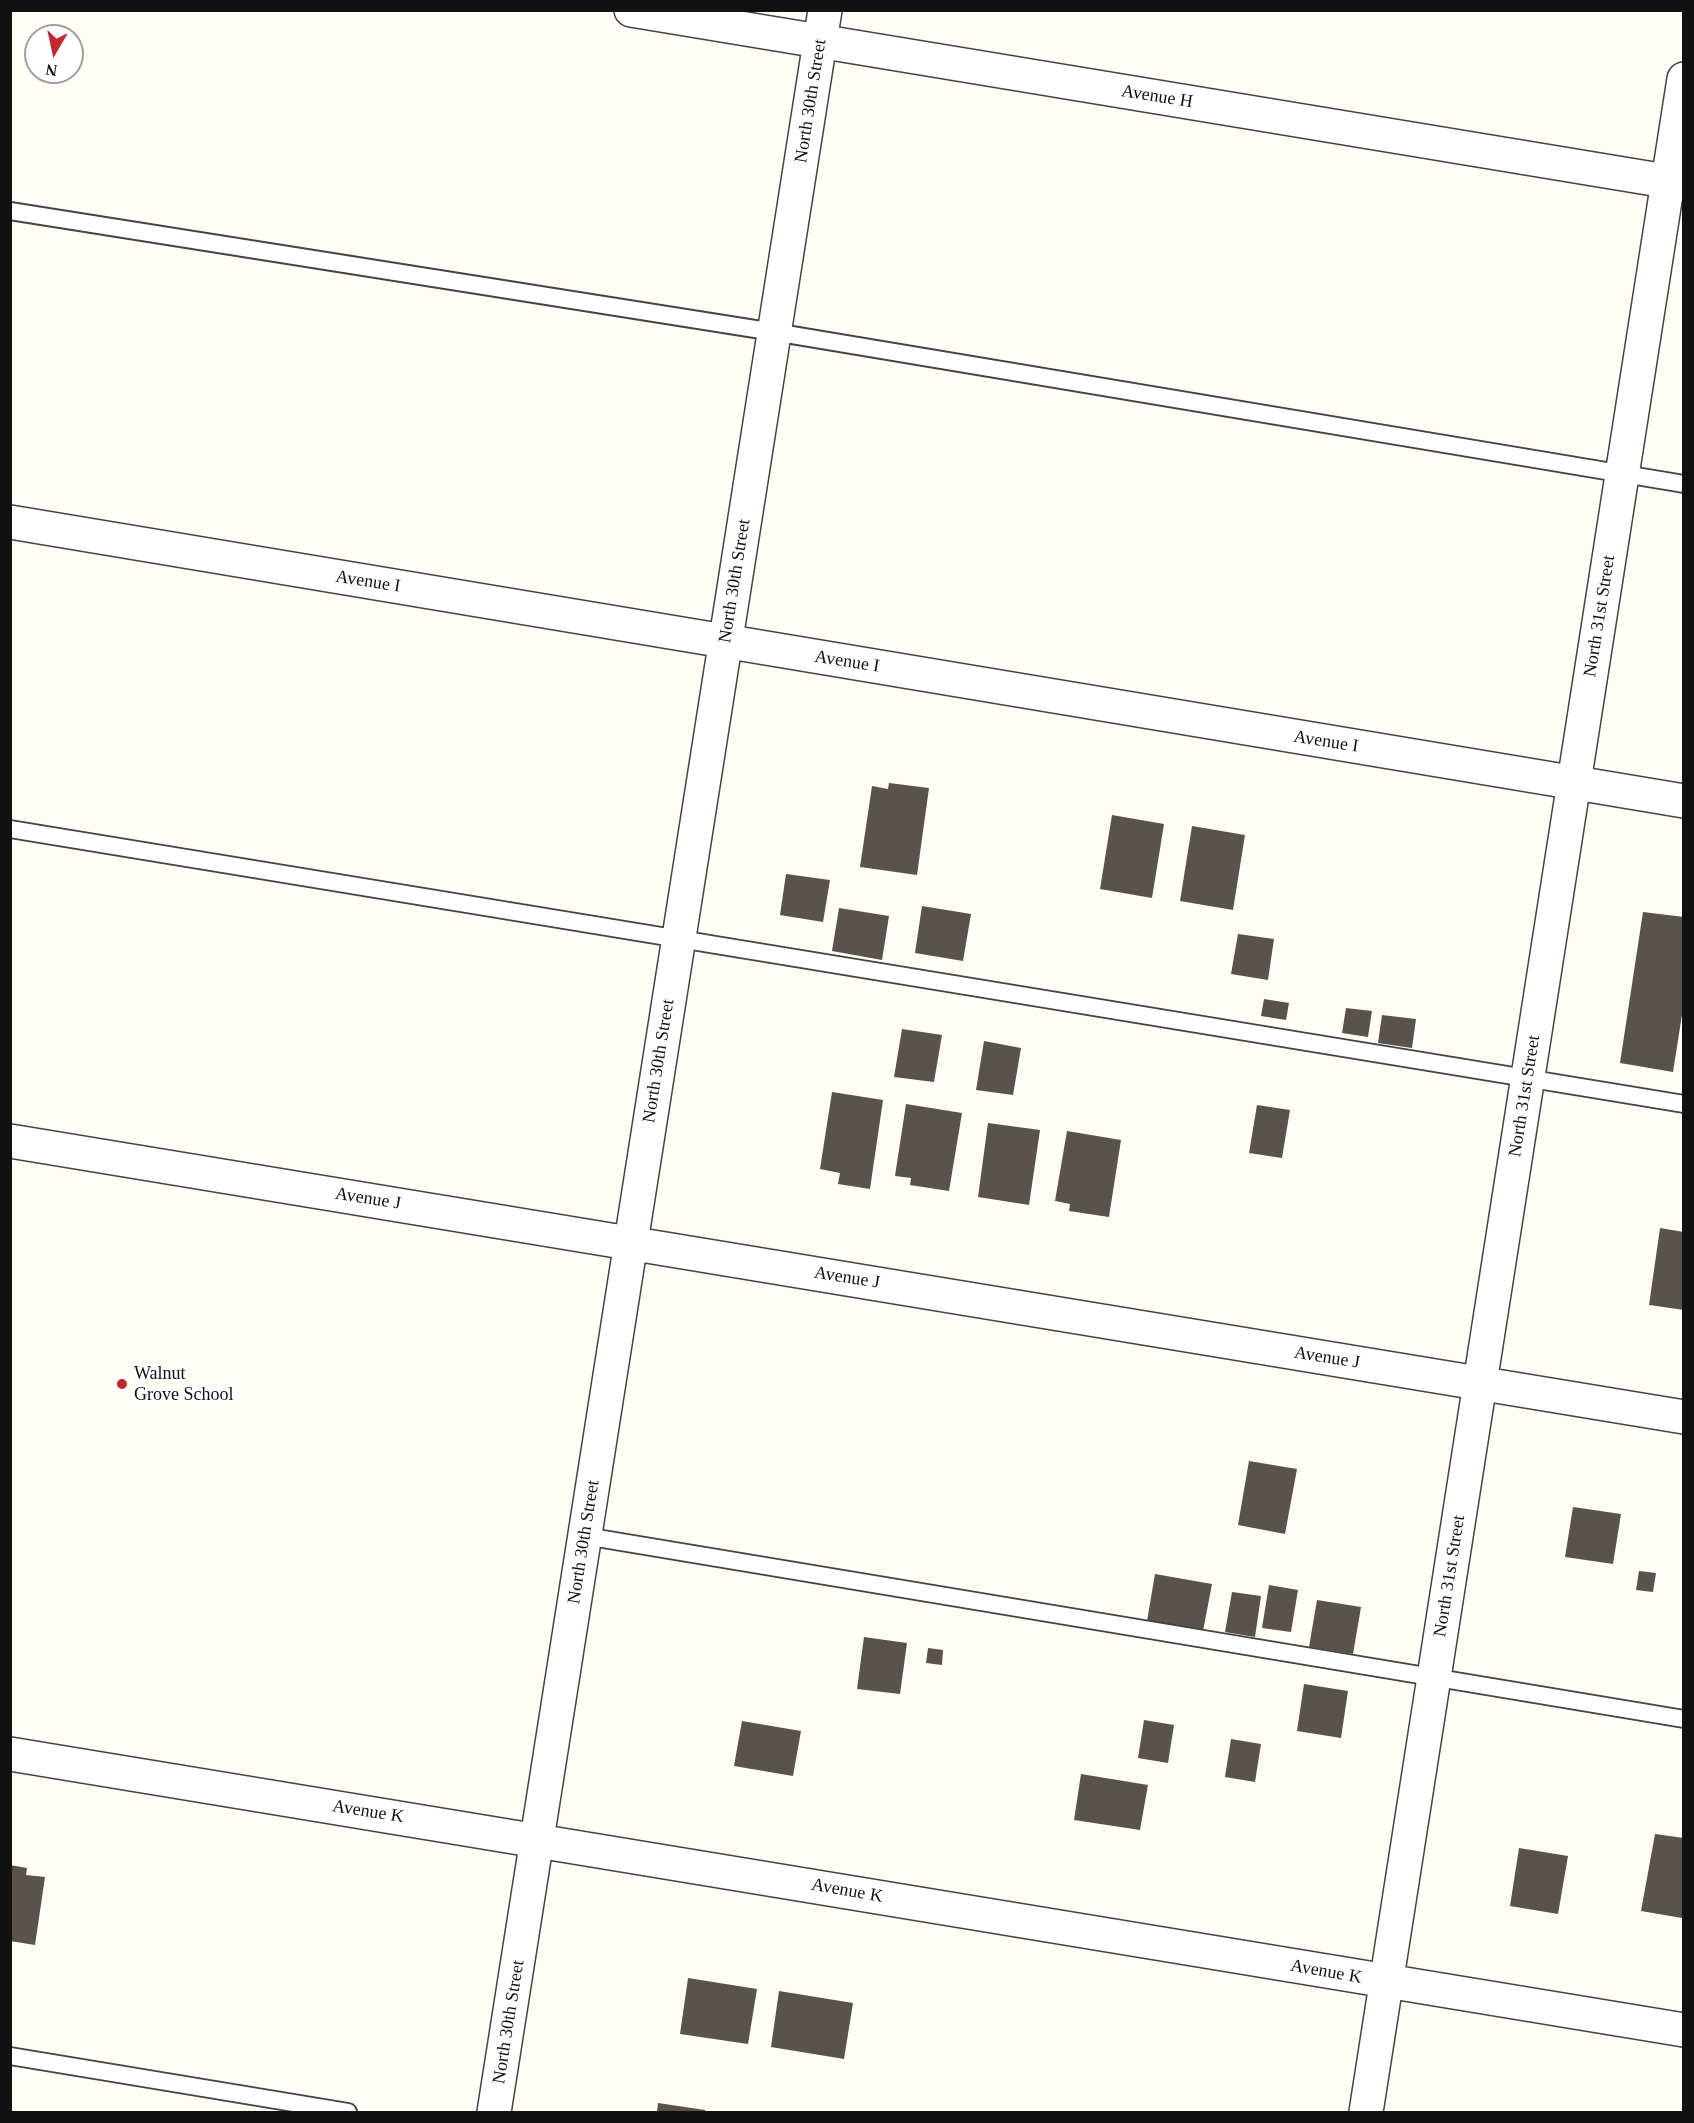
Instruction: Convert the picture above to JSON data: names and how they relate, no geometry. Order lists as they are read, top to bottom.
{
  "streets": {
    "street": [
      "Avenue H",
      "North 30th Street",
      "Avenue I",
      "North 31st Street",
      "Avenue J",
      "Avenue K"
    ]
  },
  "crossings": [
    ["Avenue H", "North 30th Street"],
    ["Avenue H", "North 31st Street"],
    ["North 30th Street", "Avenue I"],
    ["North 30th Street", "Avenue J"],
    ["North 30th Street", "Avenue K"],
    ["Avenue I", "North 31st Street"],
    ["North 31st Street", "Avenue J"],
    ["North 31st Street", "Avenue K"]
  ],
  "places": ["Walnut Grove School"],
  "north": "bottom"
}
